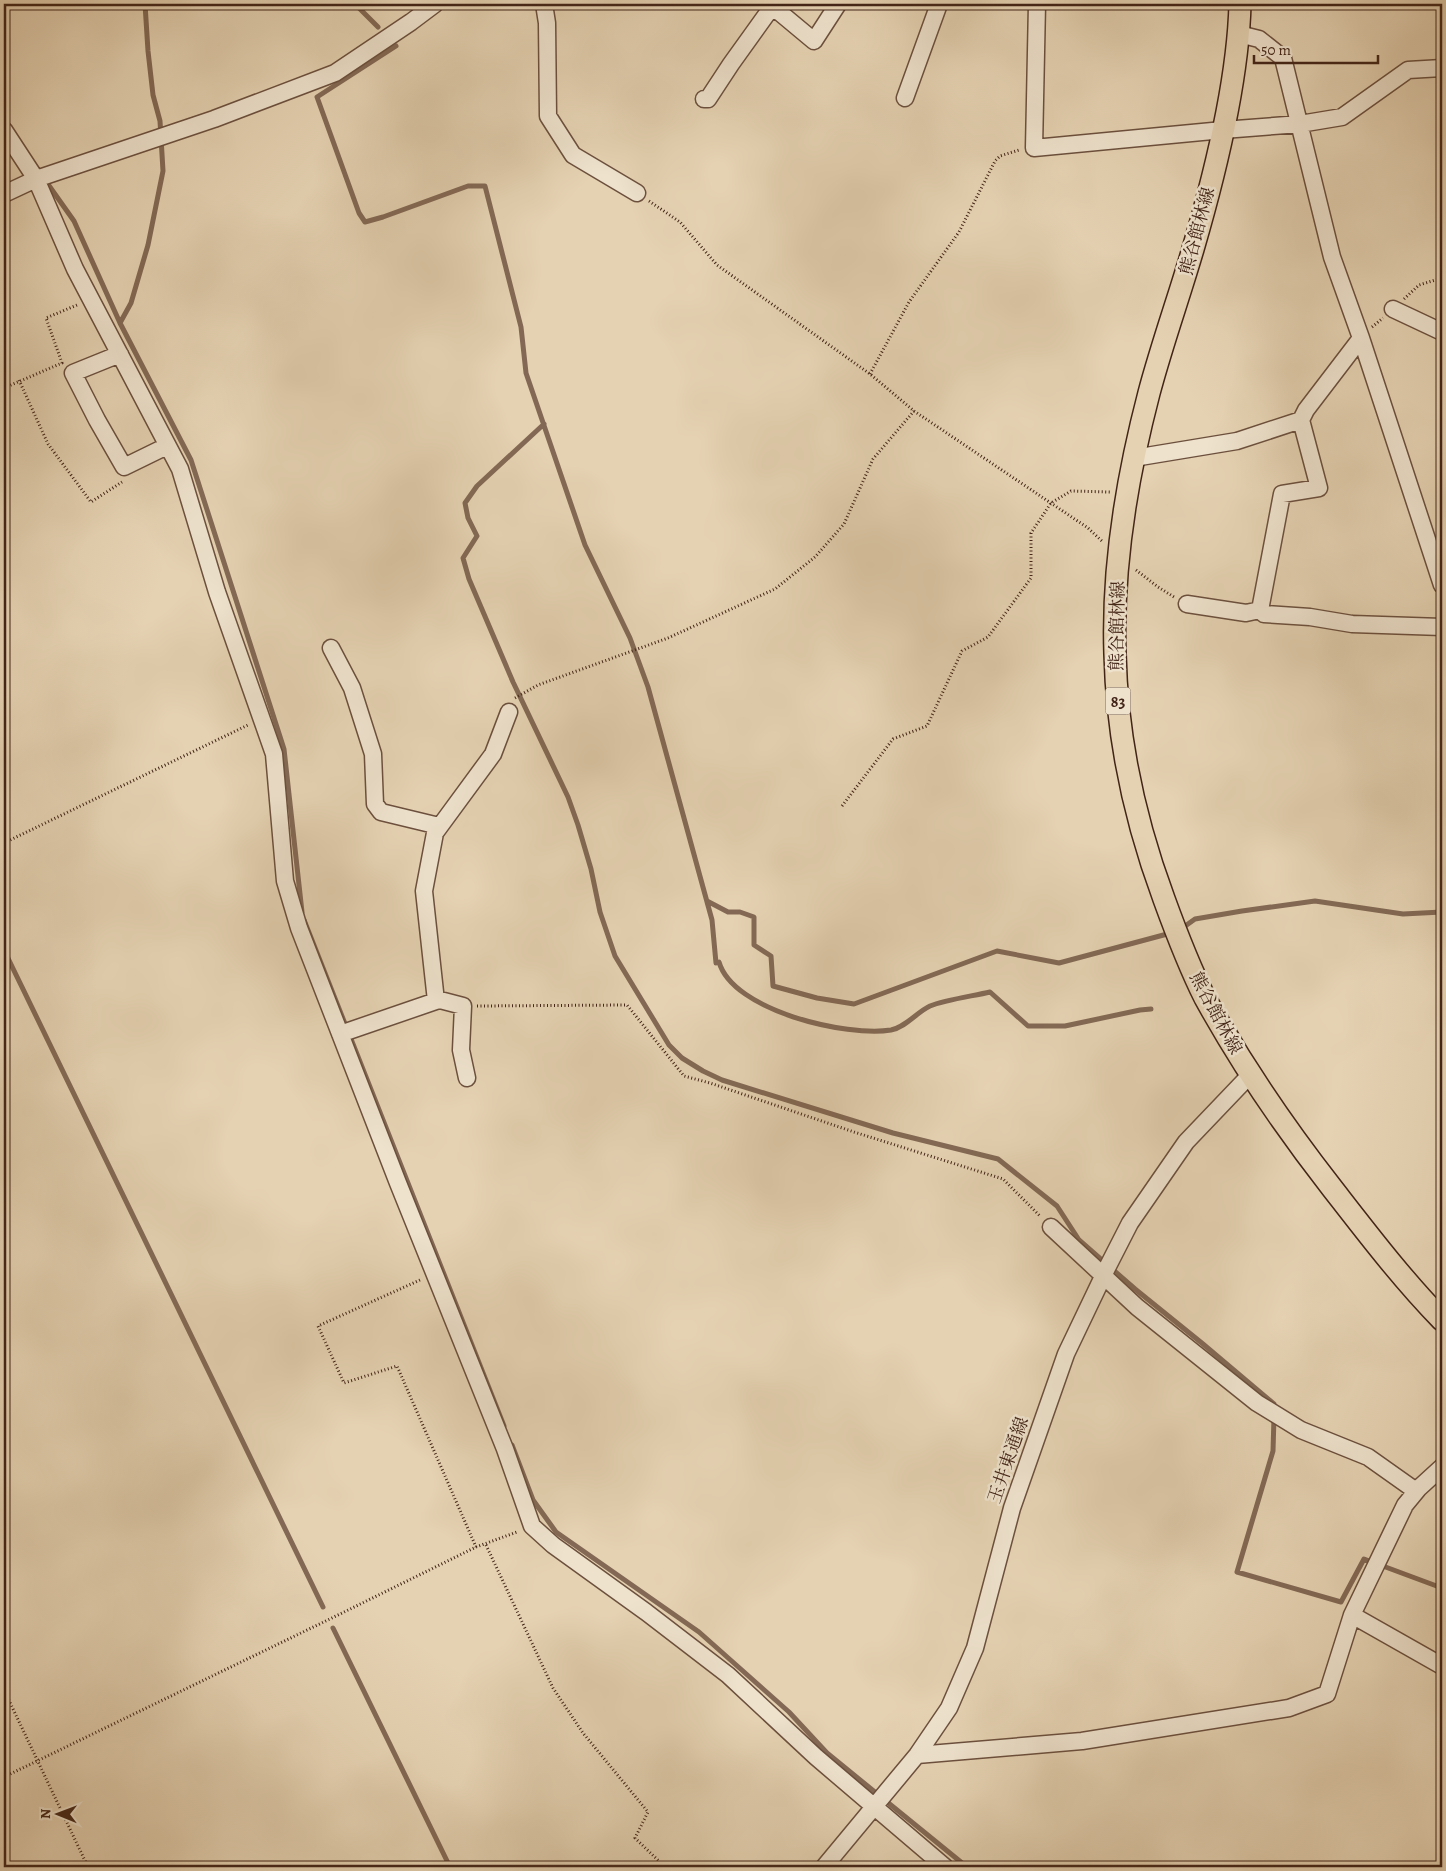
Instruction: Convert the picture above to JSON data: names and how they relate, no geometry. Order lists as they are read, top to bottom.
{
  "streets": {
    "main road": ["熊谷館林線", "83"],
    "street": ["玉井東通線"]
  },
  "crossings": [
    ["熊谷館林線", "玉井東通線"]
  ],
  "scale_bar": "50 m",
  "north": "left"
}
